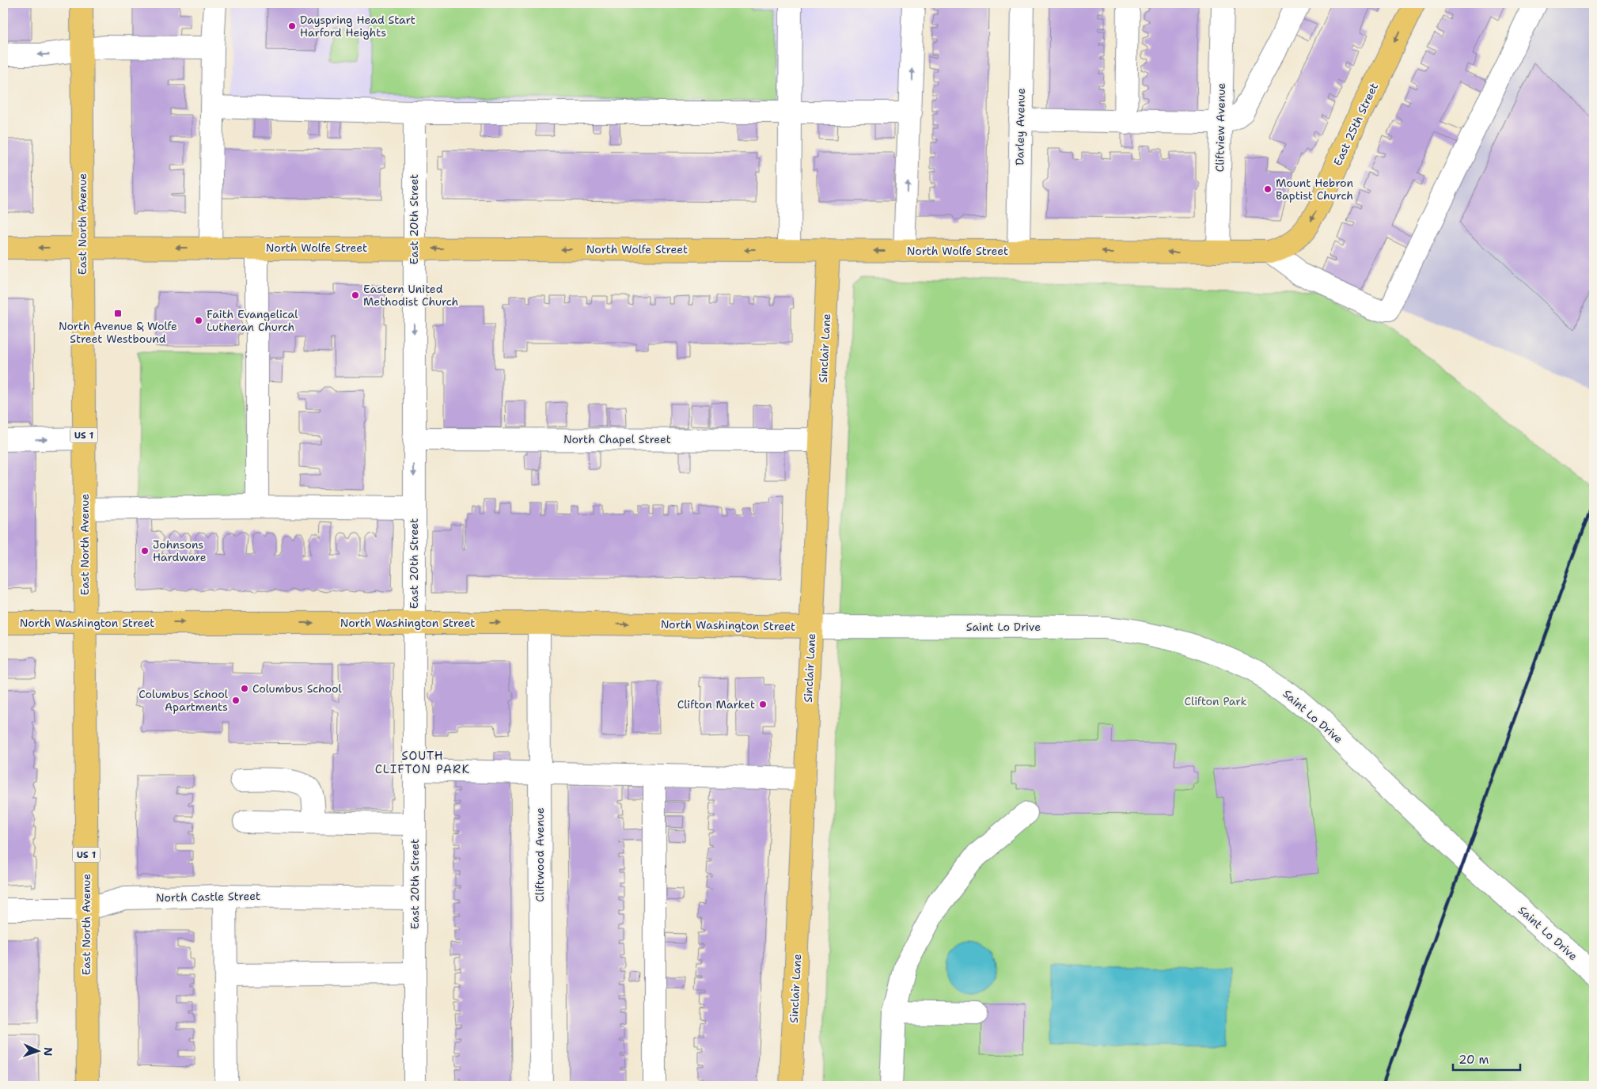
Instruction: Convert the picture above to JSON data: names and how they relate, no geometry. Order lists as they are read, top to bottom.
{
  "streets": {
    "main road": [
      "East 25th Street",
      "East North Avenue",
      "North Wolfe Street",
      "Sinclair Lane",
      "US 1",
      "North Washington Street"
    ],
    "street": [
      "Darley Avenue",
      "Cliftview Avenue",
      "East 20th Street",
      "North Chapel Street",
      "Saint Lo Drive",
      "Cliftwood Avenue",
      "North Castle Street"
    ]
  },
  "crossings": [
    ["East 25th Street", "North Wolfe Street"],
    ["Darley Avenue", "North Wolfe Street"],
    ["Cliftview Avenue", "North Wolfe Street"],
    ["East 20th Street", "North Wolfe Street"],
    ["East 20th Street", "North Chapel Street"],
    ["East 20th Street", "North Washington Street"],
    ["East 20th Street", "North Castle Street"],
    ["East North Avenue", "North Wolfe Street"],
    ["East North Avenue", "North Washington Street"],
    ["East North Avenue", "North Castle Street"],
    ["North Wolfe Street", "Sinclair Lane"],
    ["Sinclair Lane", "North Chapel Street"],
    ["Sinclair Lane", "North Washington Street"],
    ["Sinclair Lane", "Saint Lo Drive"],
    ["North Washington Street", "Saint Lo Drive"],
    ["North Washington Street", "Cliftwood Avenue"]
  ],
  "one_way": ["East 25th Street", "North Wolfe Street", "North Washington Street"],
  "districts": ["SOUTH CLIFTON PARK"],
  "parks": ["Clifton Park"],
  "places": {
    "other": [
      "Dayspring Head Start Harford Heights",
      "Mount Hebron Baptist Church",
      "Eastern United Methodist Church",
      "Faith Evangelical Lutheran Church",
      "Johnsons Hardware",
      "Columbus School",
      "Columbus School Apartments",
      "Clifton Market"
    ],
    "transit": ["North Avenue & Wolfe Street Westbound"]
  },
  "scale_bar": "20 m",
  "north": "right"
}
